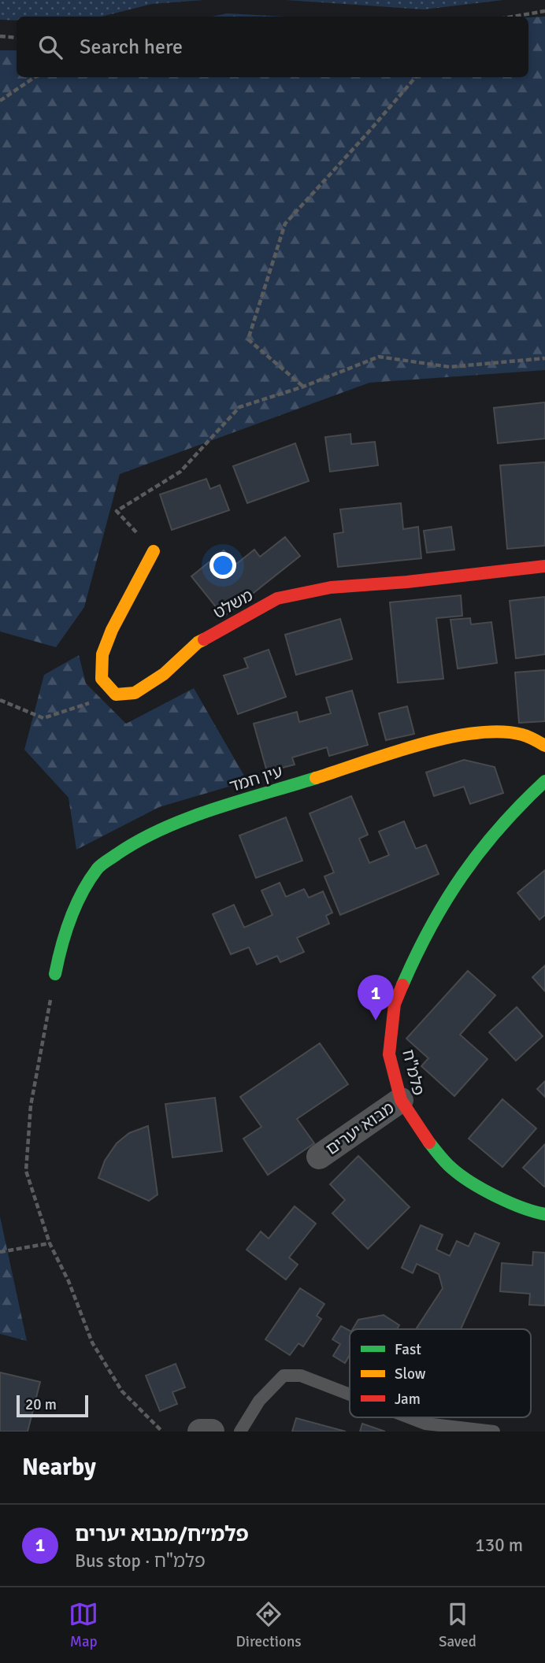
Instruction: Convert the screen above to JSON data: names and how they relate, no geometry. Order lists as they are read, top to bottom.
{
  "streets": {
    "street": [
      "משלט",
      "עין חמד",
      "פלמ\"ח",
      "מבוא יערים"
    ]
  },
  "crossings": [
    ["פלמ\"ח", "מבוא יערים"]
  ],
  "legend": ["Fast", "Slow", "Jam"],
  "scale_bar": "20 m",
  "page": {
    "search": "Search here",
    "pins": "1",
    "scale": "20 m",
    "heading": "Nearby",
    "list": [
      {
        "mark": "1",
        "name": "פלמ״ח/מבוא יערים",
        "note": "Bus stop · פלמ\"ח",
        "value": "130 m"
      }
    ],
    "nav": ["Map", "Directions", "Saved"]
  }
}
